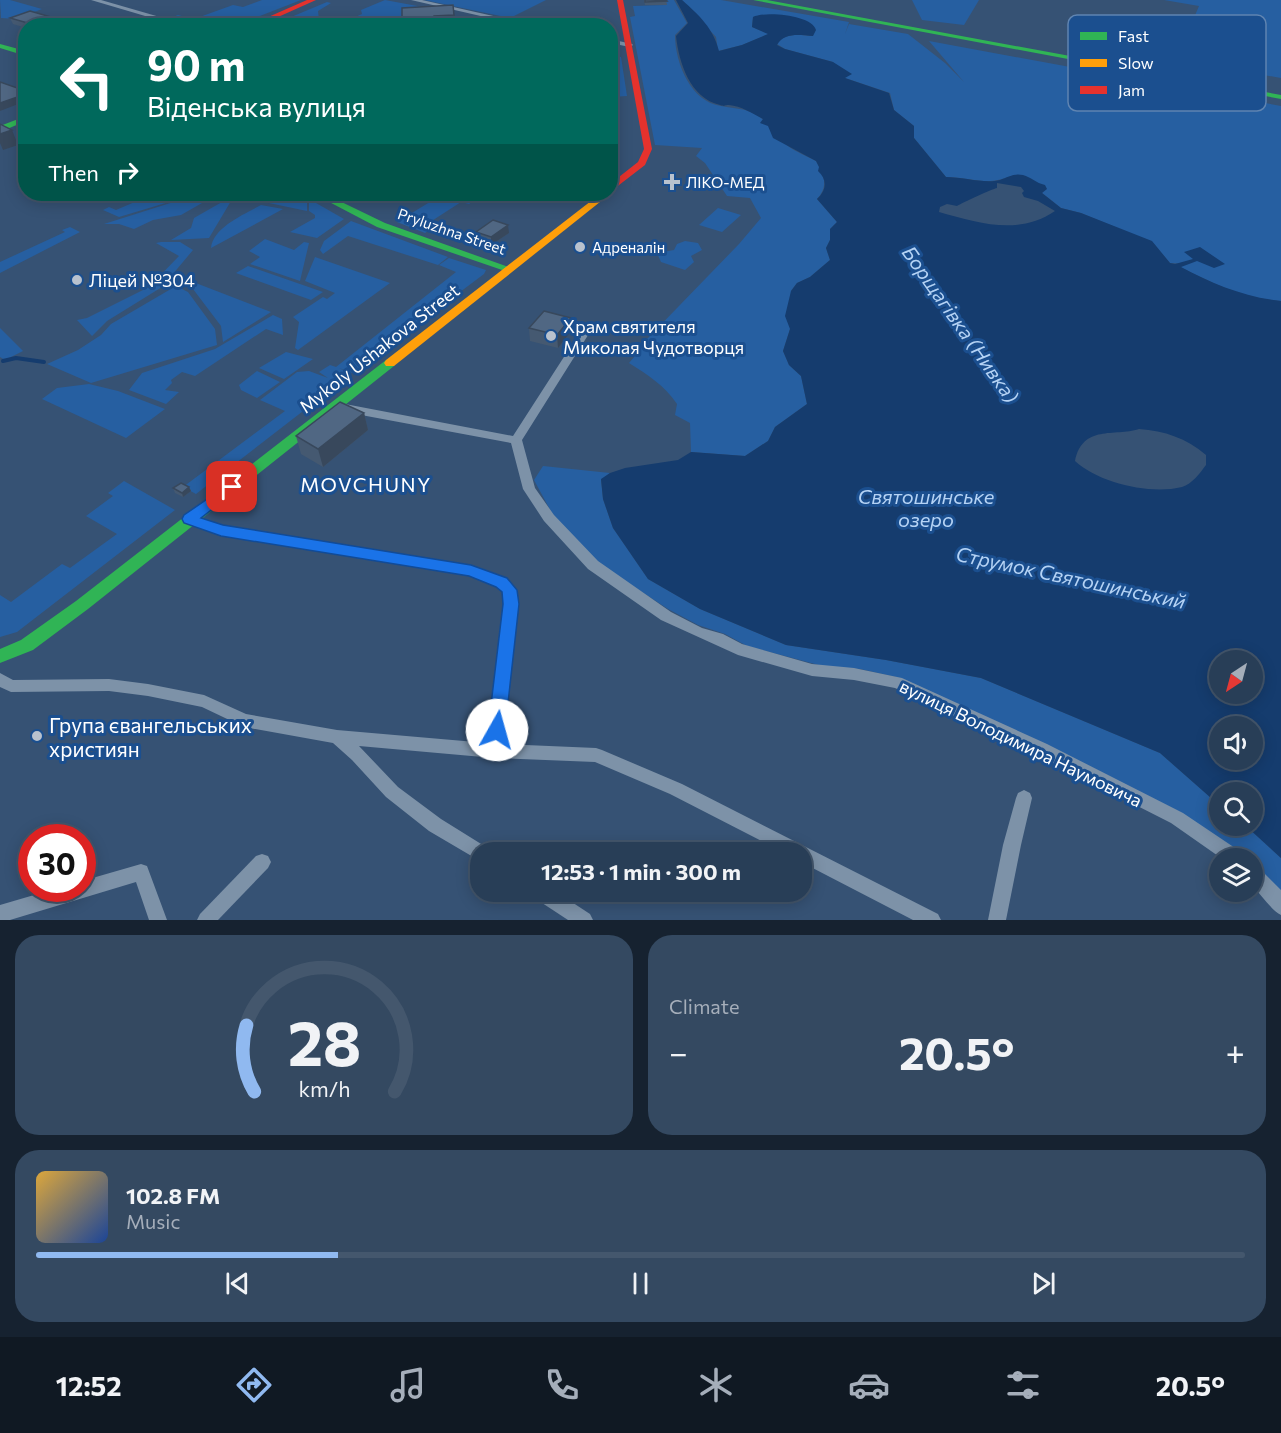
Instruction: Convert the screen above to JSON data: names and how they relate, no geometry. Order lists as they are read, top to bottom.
{
  "streets": {
    "main road": ["Pryluzhna Street", "Mykoly Ushakova Street"],
    "street": ["вулиця Володимира Наумовича"]
  },
  "crossings": [
    ["Pryluzhna Street", "Mykoly Ushakova Street"]
  ],
  "districts": ["MOVCHUNY"],
  "water": ["Борщагівка (Нивка)", "Святошинське озеро", "Струмок Святошинський"],
  "places": {
    "health": ["ЛІКО-МЕД"],
    "other": [
      "Адреналін",
      "Ліцей №304",
      "Храм святителя Миколая Чудотворця",
      "Група євангельських християн"
    ]
  },
  "legend": ["Fast", "Slow", "Jam"],
  "north": "bottom left",
  "page": {
    "turn": ["90 m", "Віденська вулиця"],
    "then": "Then",
    "limit": "30",
    "trip": "12:53 · 1 min · 300 m",
    "tile": "Climate",
    "heat": ["−", "20.5°", "+"],
    "song": ["102.8 FM", "Music"],
    "tabs": ["12:52", "20.5°"],
    "gauge": ["28", "km/h"]
  }
}
